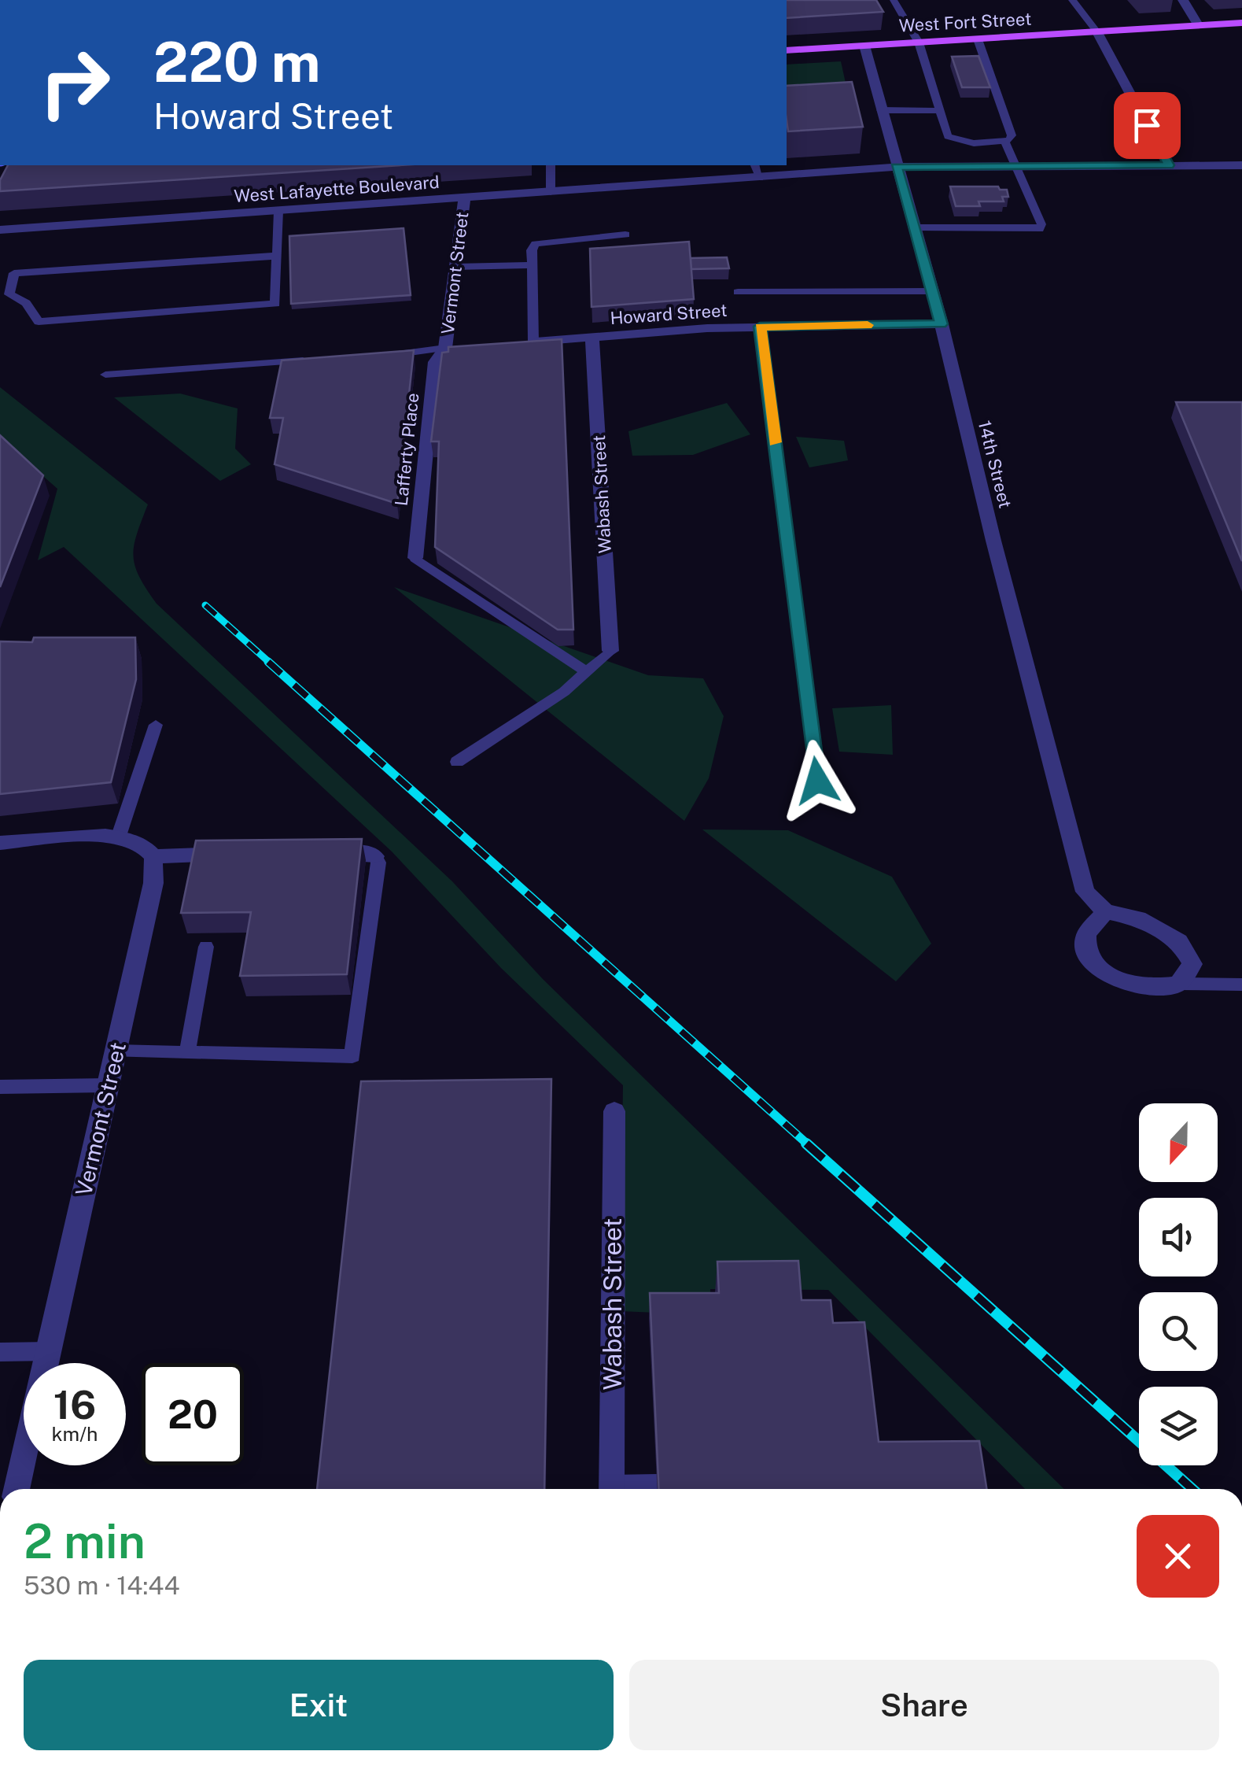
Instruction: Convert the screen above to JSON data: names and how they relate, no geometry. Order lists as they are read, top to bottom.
{
  "streets": {
    "main road": ["West Fort Street"],
    "street": [
      "West Lafayette Boulevard",
      "Vermont Street",
      "Howard Street",
      "Lafferty Place",
      "14th Street",
      "Wabash Street"
    ]
  },
  "crossings": [
    ["West Fort Street", "14th Street"],
    ["West Lafayette Boulevard", "Vermont Street"],
    ["West Lafayette Boulevard", "14th Street"],
    ["Vermont Street", "Lafferty Place"],
    ["Howard Street", "14th Street"],
    ["Howard Street", "Wabash Street"]
  ],
  "north": "bottom",
  "page": {
    "turn": ["220 m", "Howard Street"],
    "speed": "16 km/h",
    "limit": "20",
    "heading": ["2 min", "530 m · 14:44"],
    "buttons": ["Exit", "Share"]
  }
}
